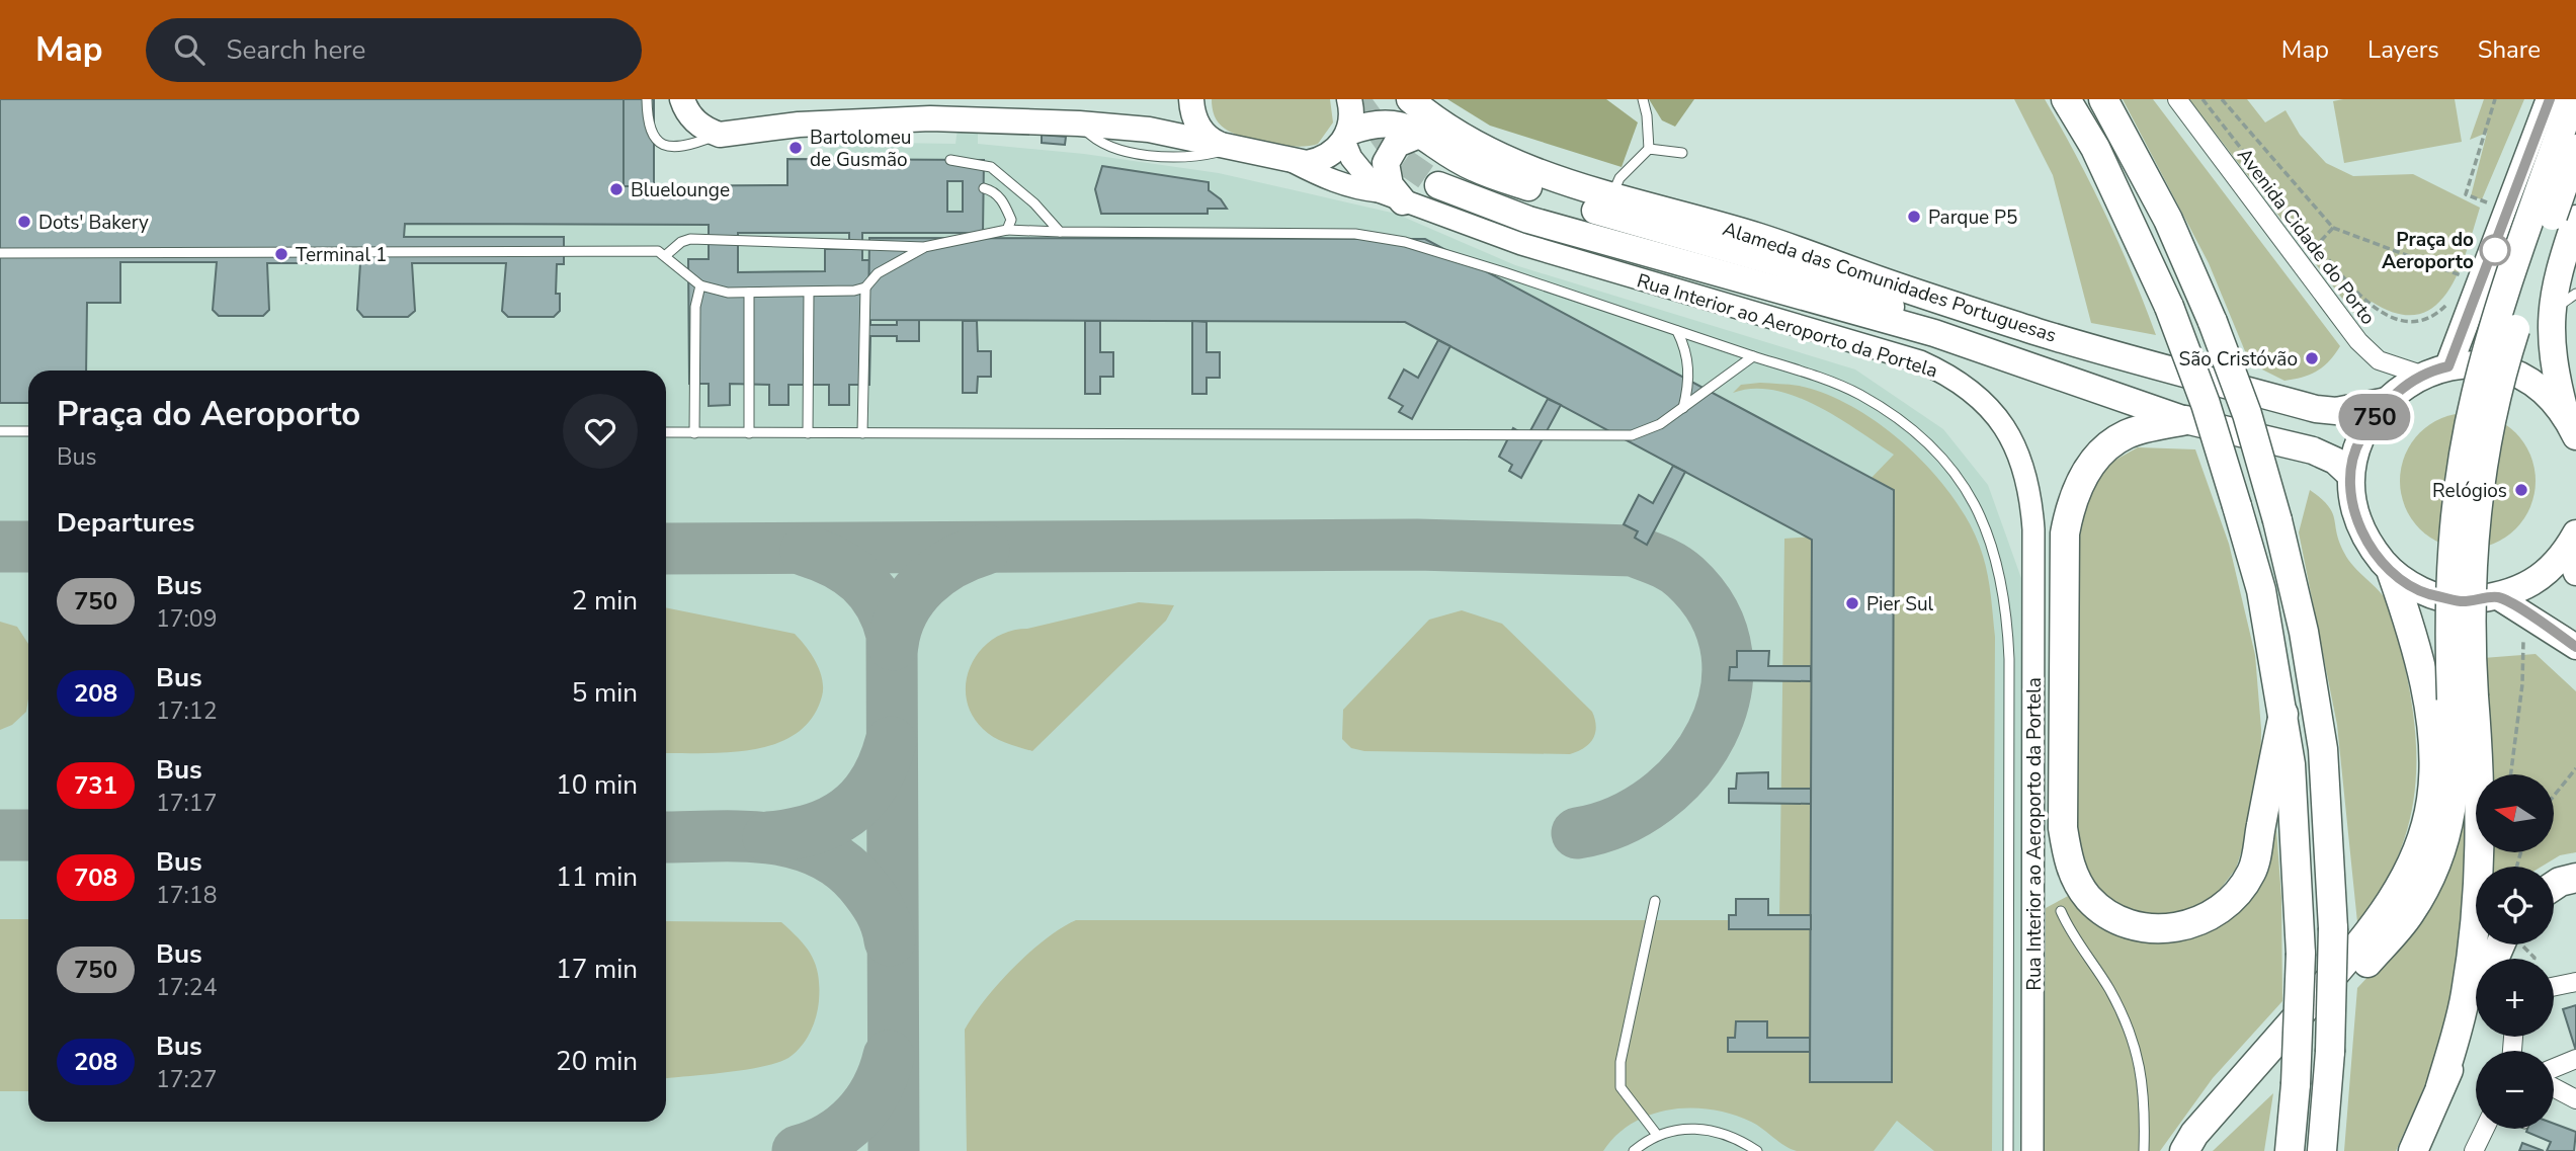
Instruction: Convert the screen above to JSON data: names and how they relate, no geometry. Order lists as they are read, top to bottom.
{
  "streets": {
    "main road": ["Alameda das Comunidades Portuguesas", "Rua Interior ao Aeroporto da Portela"],
    "street": ["Avenida Cidade do Porto"]
  },
  "places": [
    "Bartolomeu de Gusmão",
    "Bluelounge",
    "Parque P5",
    "Dots' Bakery",
    "Praça do Aeroporto",
    "Terminal 1",
    "São Cristóvão",
    "Relógios",
    "Pier Sul"
  ],
  "lines": ["bus line 750"],
  "north": "left",
  "page": {
    "header": "Map",
    "search": "Search here",
    "nav": ["Map", "Layers", "Share"],
    "on_map": "750",
    "heading": [
      ["Praça do Aeroporto", "Bus"],
      "Departures"
    ],
    "list": [
      {
        "mark": "750",
        "name": "Bus",
        "note": "17:09",
        "value": "2 min"
      },
      {
        "mark": "208",
        "name": "Bus",
        "note": "17:12",
        "value": "5 min"
      },
      {
        "mark": "731",
        "name": "Bus",
        "note": "17:17",
        "value": "10 min"
      },
      {
        "mark": "708",
        "name": "Bus",
        "note": "17:18",
        "value": "11 min"
      },
      {
        "mark": "750",
        "name": "Bus",
        "note": "17:24",
        "value": "17 min"
      },
      {
        "mark": "208",
        "name": "Bus",
        "note": "17:27",
        "value": "20 min"
      }
    ],
    "map_buttons": ["+", "−"]
  }
}
